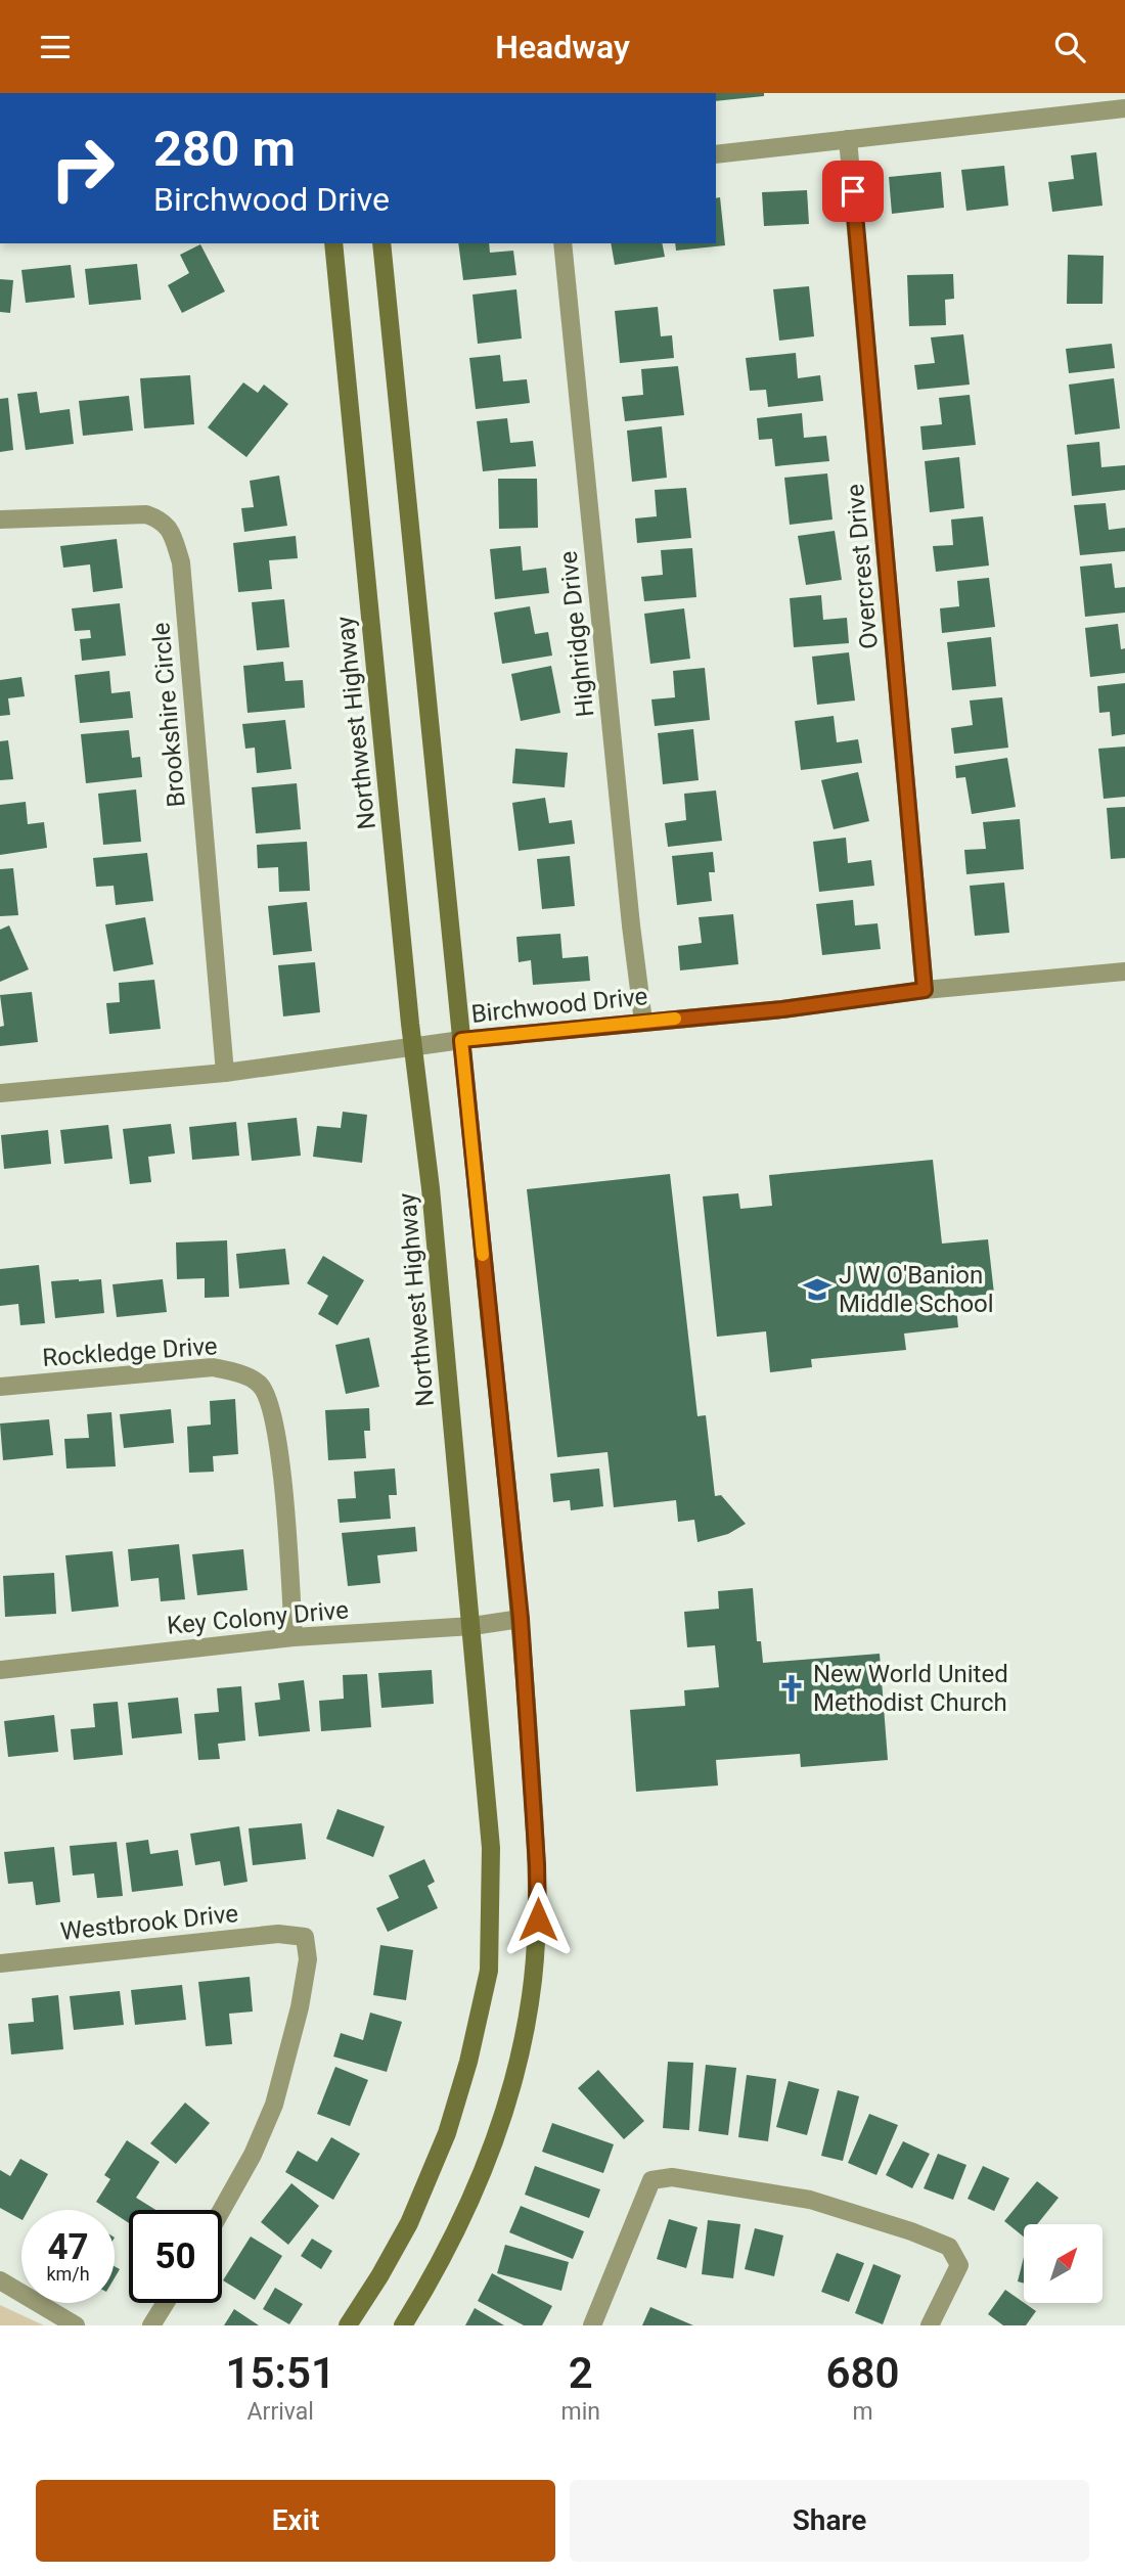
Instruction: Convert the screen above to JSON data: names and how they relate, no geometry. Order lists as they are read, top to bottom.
{
  "streets": {
    "main road": ["Northwest Highway"],
    "street": [
      "Overcrest Drive",
      "Highridge Drive",
      "Brookshire Circle",
      "Birchwood Drive",
      "Rockledge Drive",
      "Key Colony Drive",
      "Westbrook Drive"
    ]
  },
  "crossings": [
    ["Overcrest Drive", "Birchwood Drive"],
    ["Highridge Drive", "Birchwood Drive"],
    ["Brookshire Circle", "Birchwood Drive"],
    ["Northwest Highway", "Birchwood Drive"],
    ["Northwest Highway", "Key Colony Drive"],
    ["Rockledge Drive", "Key Colony Drive"]
  ],
  "places": {
    "school or university": ["J W O'Banion Middle School"],
    "church": ["New World United Methodist Church"]
  },
  "north": "top right",
  "page": {
    "header": "Headway",
    "turn": ["280 m", "Birchwood Drive"],
    "speed": "47 km/h",
    "limit": "50",
    "eta": [
      "15:51",
      "Arrival",
      "2",
      "min",
      "680",
      "m"
    ],
    "buttons": ["Exit", "Share"]
  }
}
